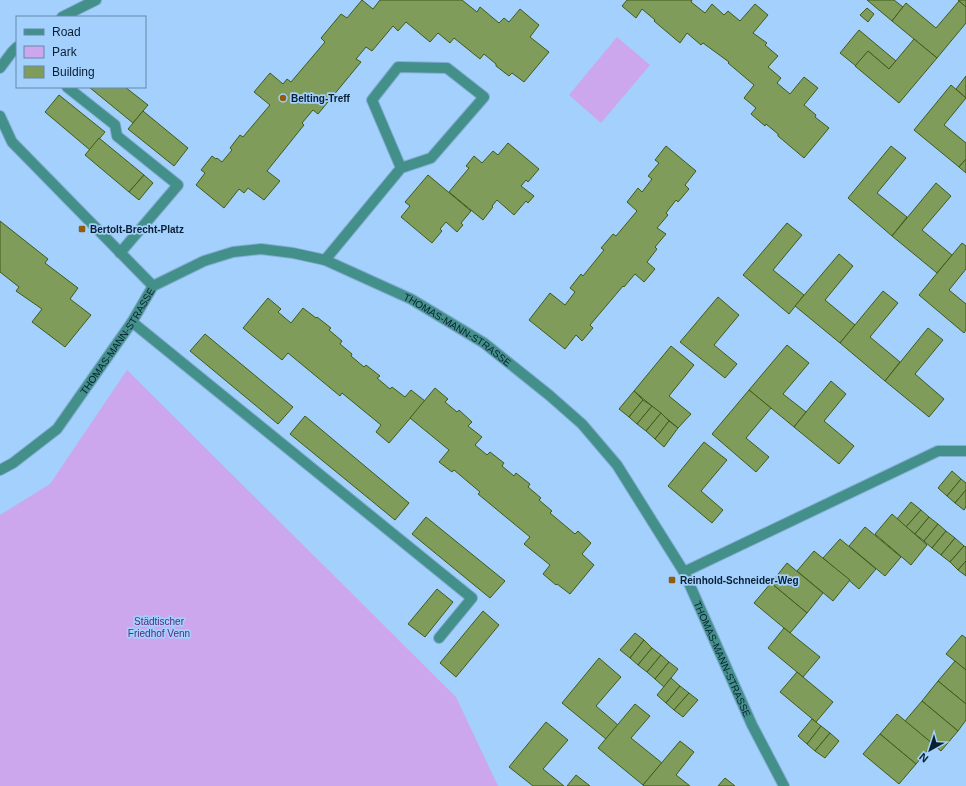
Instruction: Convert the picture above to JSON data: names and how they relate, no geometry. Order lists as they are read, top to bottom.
{
  "streets": {
    "street": ["THOMAS-MANN-STRASSE"]
  },
  "parks": ["Städtischer Friedhof Venn"],
  "places": {
    "other": ["Belting-Treff"],
    "transit": ["Bertolt-Brecht-Platz", "Reinhold-Schneider-Weg"]
  },
  "legend": ["Road", "Park", "Building"],
  "north": "bottom left"
}
